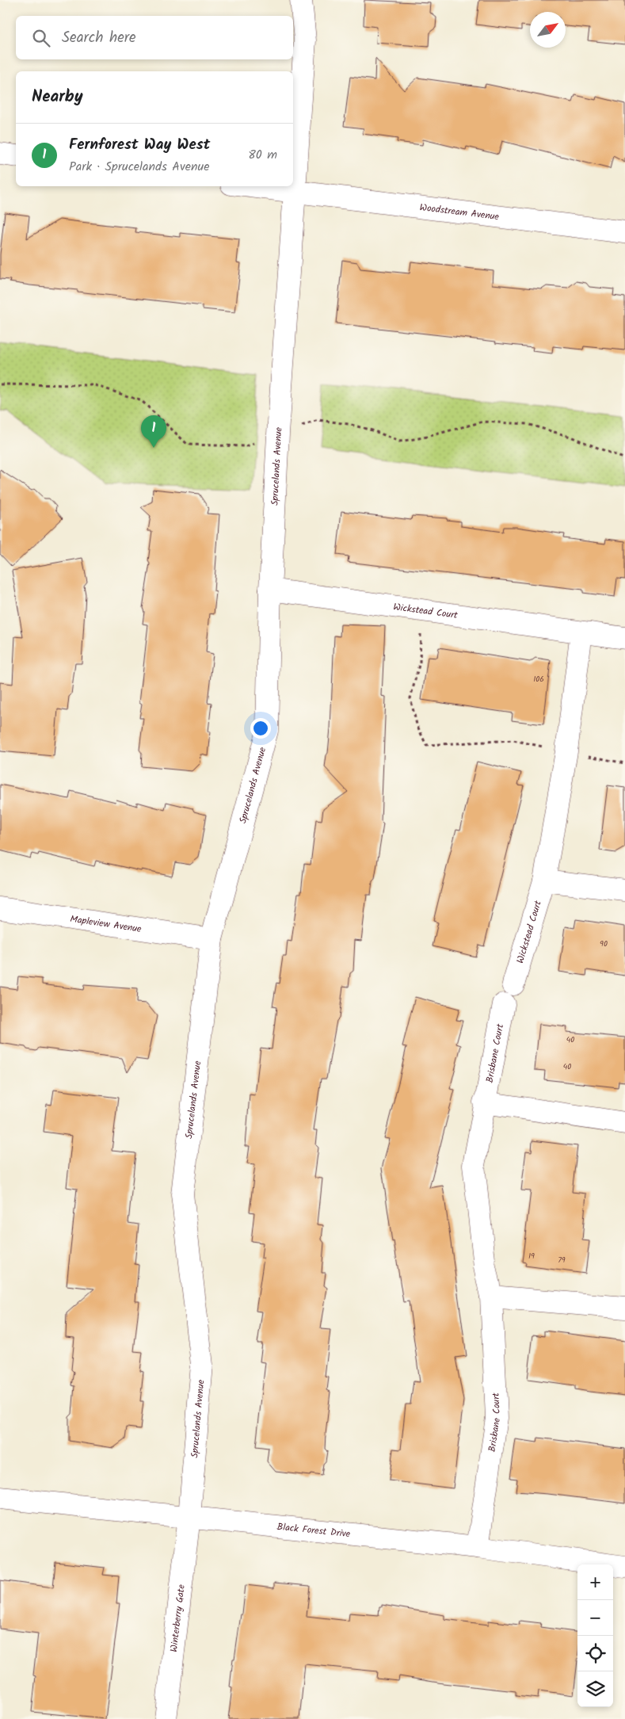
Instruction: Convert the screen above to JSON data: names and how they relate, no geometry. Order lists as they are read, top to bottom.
{
  "streets": {
    "street": [
      "Woodstream Avenue",
      "Sprucelands Avenue",
      "Wickstead Court",
      "Mapleview Avenue",
      "Brisbane Court",
      "Black Forest Drive",
      "Winterberry Gate"
    ]
  },
  "crossings": [
    ["Woodstream Avenue", "Sprucelands Avenue"],
    ["Sprucelands Avenue", "Wickstead Court"],
    ["Sprucelands Avenue", "Mapleview Avenue"],
    ["Sprucelands Avenue", "Black Forest Drive"],
    ["Sprucelands Avenue", "Winterberry Gate"],
    ["Brisbane Court", "Black Forest Drive"],
    ["Black Forest Drive", "Winterberry Gate"]
  ],
  "house_numbers": [
    "106",
    "90",
    "40",
    "40",
    "19",
    "79"
  ],
  "north": "top right",
  "page": {
    "search": "Search here",
    "heading": "Nearby",
    "list": [
      {
        "mark": "1",
        "name": "Fernforest Way West",
        "note": "Park · Sprucelands Avenue",
        "value": "80 m"
      }
    ],
    "pins": "1",
    "map_buttons": ["+", "−"]
  }
}
